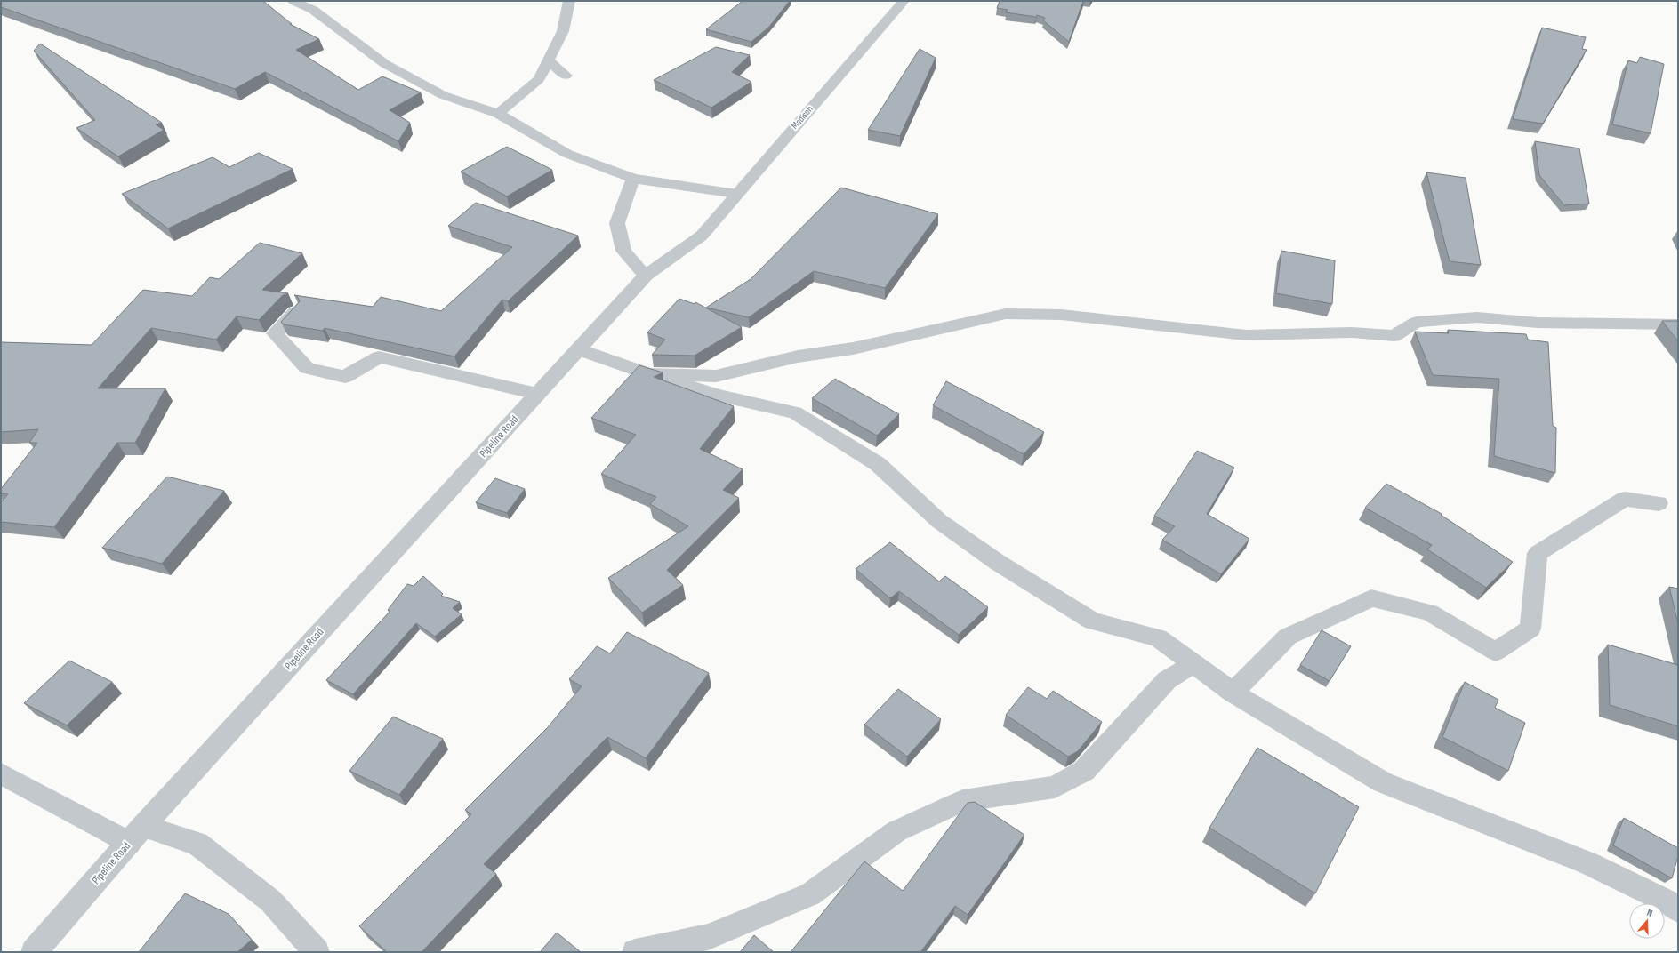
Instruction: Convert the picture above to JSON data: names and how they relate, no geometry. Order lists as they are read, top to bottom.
{
  "streets": {
    "street": ["Madison", "Pipeline Road"]
  },
  "crossings": [
    ["Madison", "Pipeline Road"]
  ],
  "north": "top"
}
